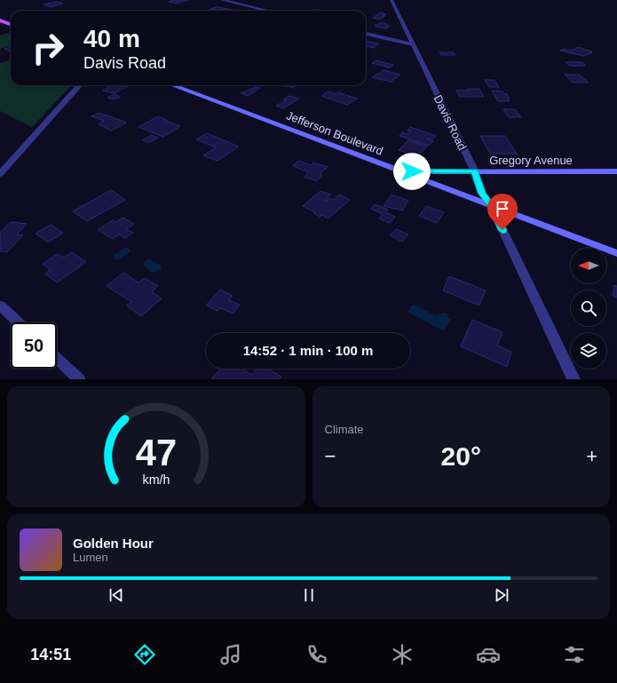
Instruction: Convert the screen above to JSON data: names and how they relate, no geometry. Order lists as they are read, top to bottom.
{
  "streets": {
    "main road": ["Jefferson Boulevard", "Gregory Avenue"],
    "street": ["Davis Road"]
  },
  "crossings": [
    ["Davis Road", "Jefferson Boulevard"],
    ["Davis Road", "Gregory Avenue"],
    ["Jefferson Boulevard", "Gregory Avenue"]
  ],
  "north": "left",
  "page": {
    "turn": ["40 m", "Davis Road"],
    "limit": "50",
    "trip": "14:52 · 1 min · 100 m",
    "tile": "Climate",
    "heat": ["−", "20°", "+"],
    "song": ["Golden Hour", "Lumen"],
    "tabs": "14:51",
    "gauge": ["47", "km/h"]
  }
}
